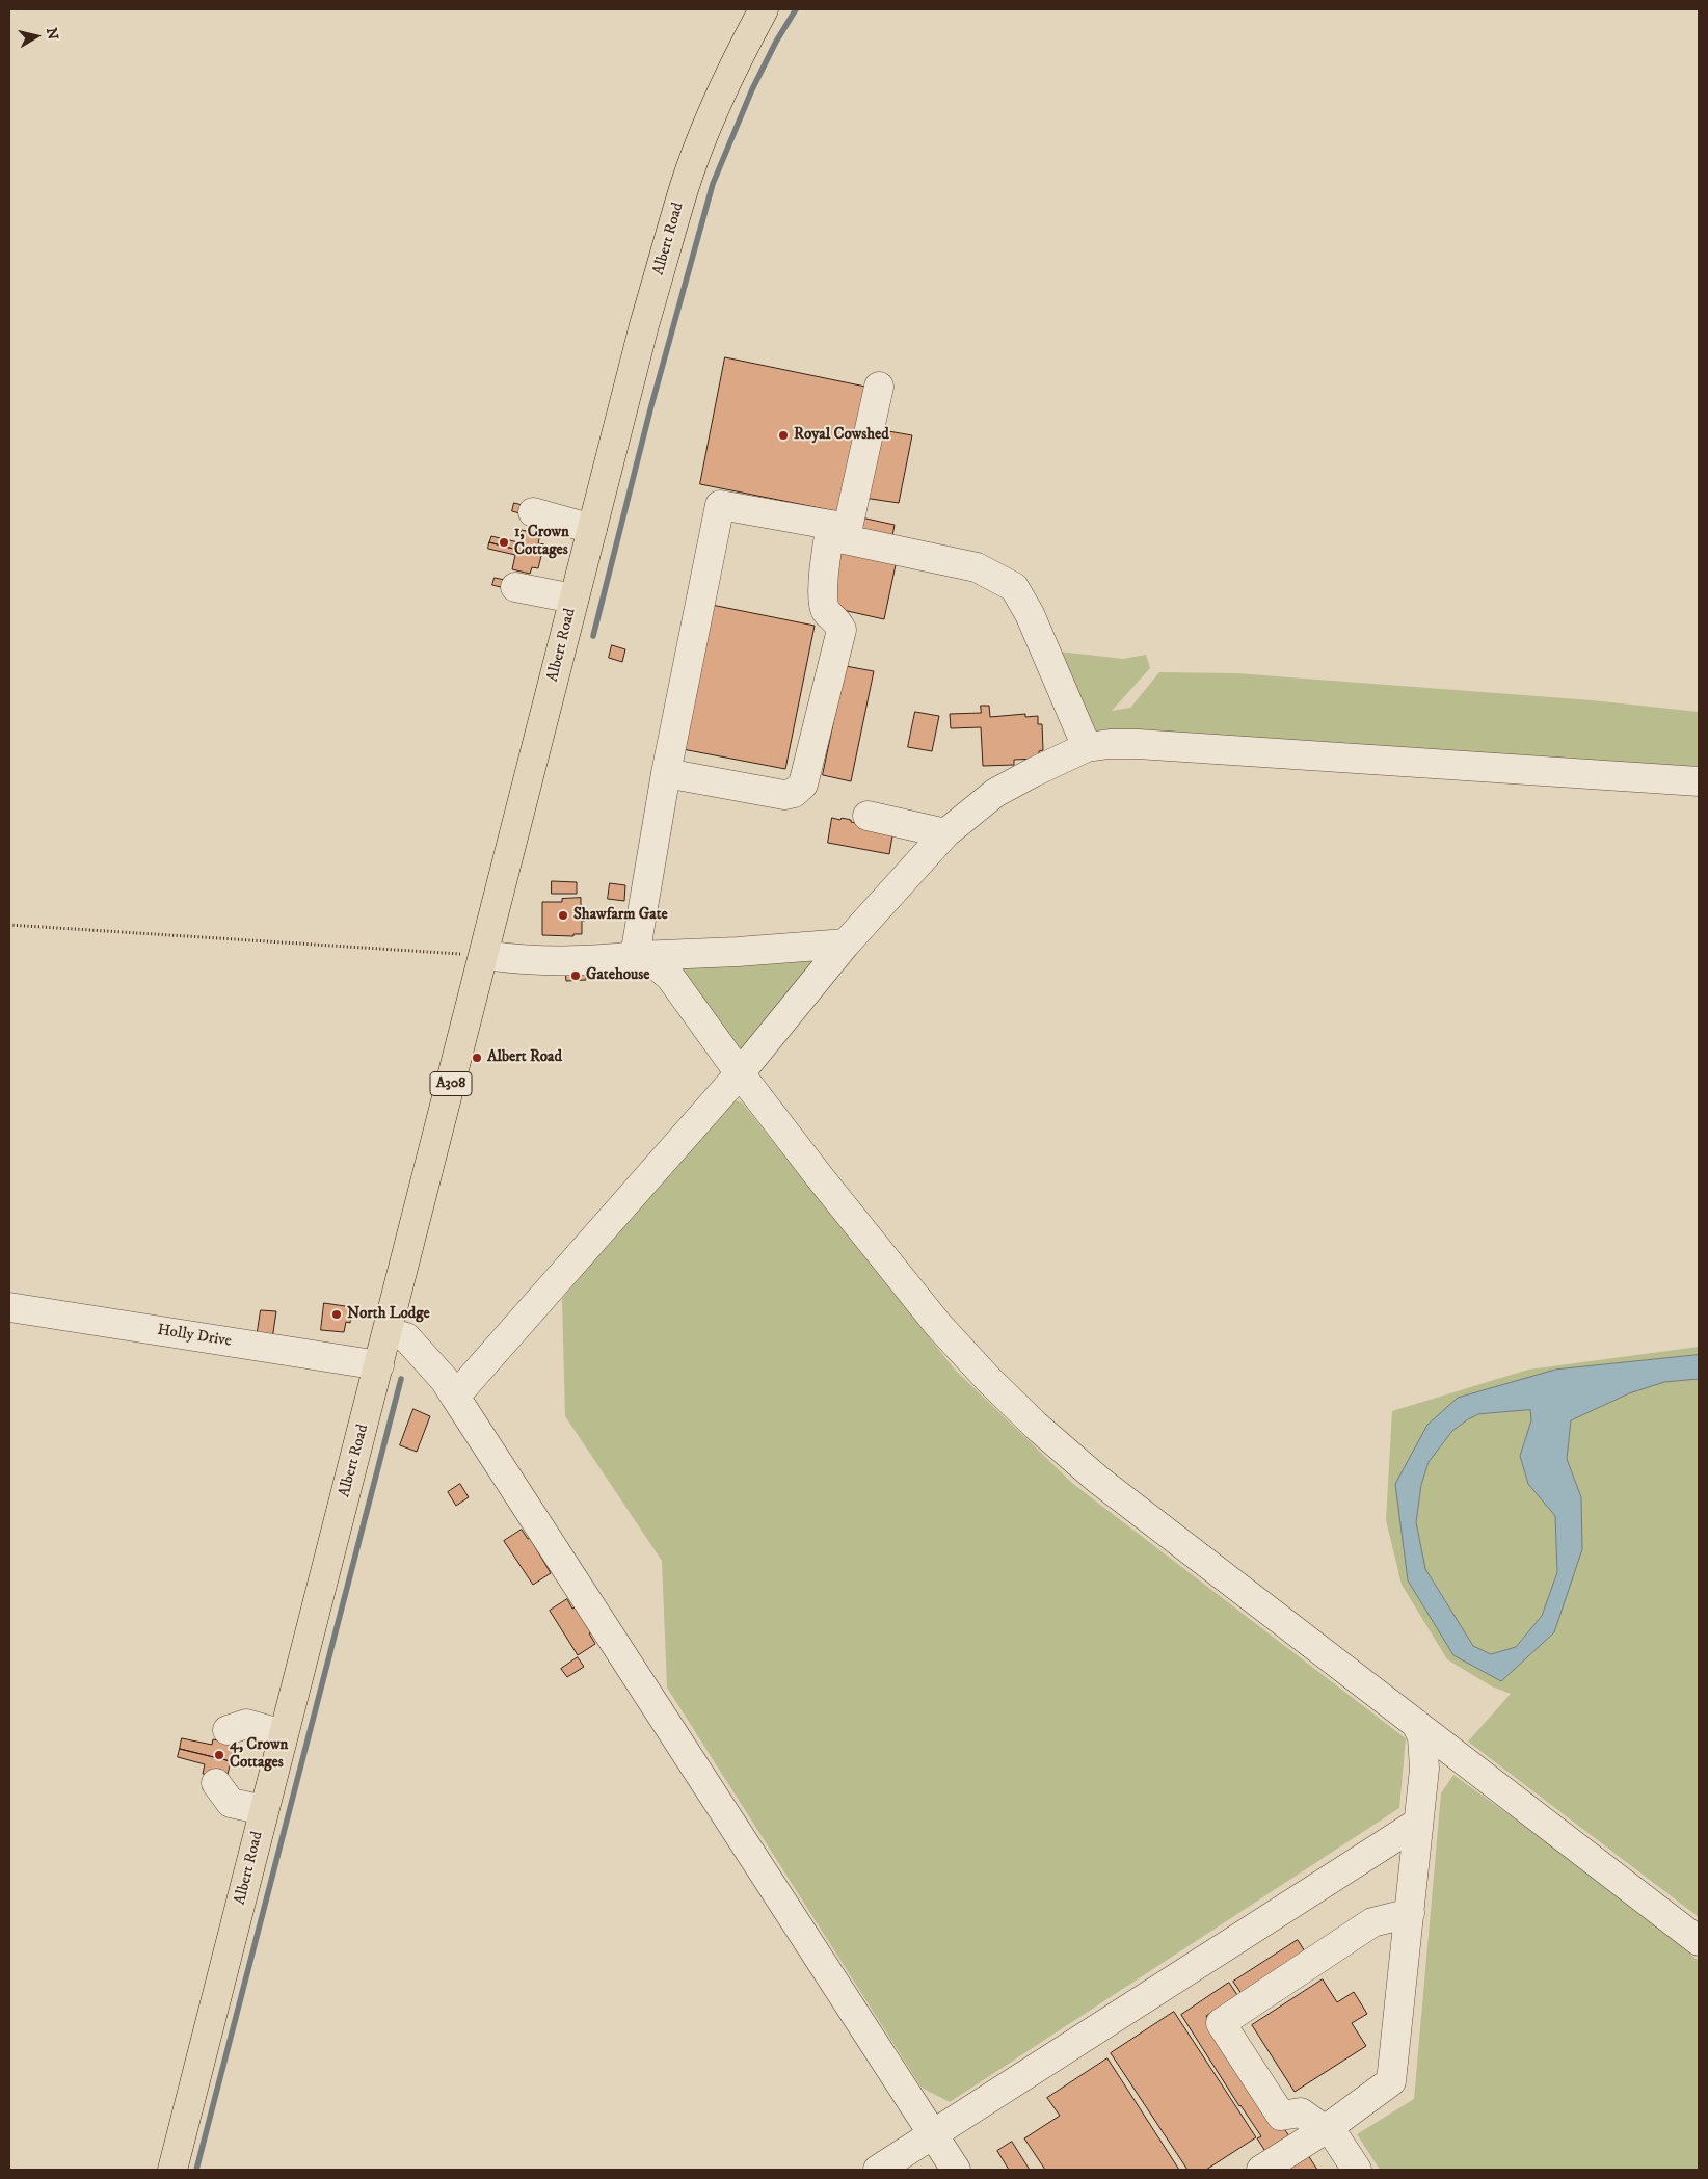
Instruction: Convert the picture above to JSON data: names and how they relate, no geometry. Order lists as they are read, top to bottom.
{
  "streets": {
    "main road": ["Albert Road", "A308"],
    "lane": ["Holly Drive"]
  },
  "crossings": [
    ["Albert Road", "Holly Drive"]
  ],
  "places": [
    "Royal Cowshed",
    "1, Crown Cottages",
    "Shawfarm Gate",
    "Gatehouse",
    "Albert Road",
    "North Lodge",
    "4, Crown Cottages"
  ],
  "north": "right"
}
